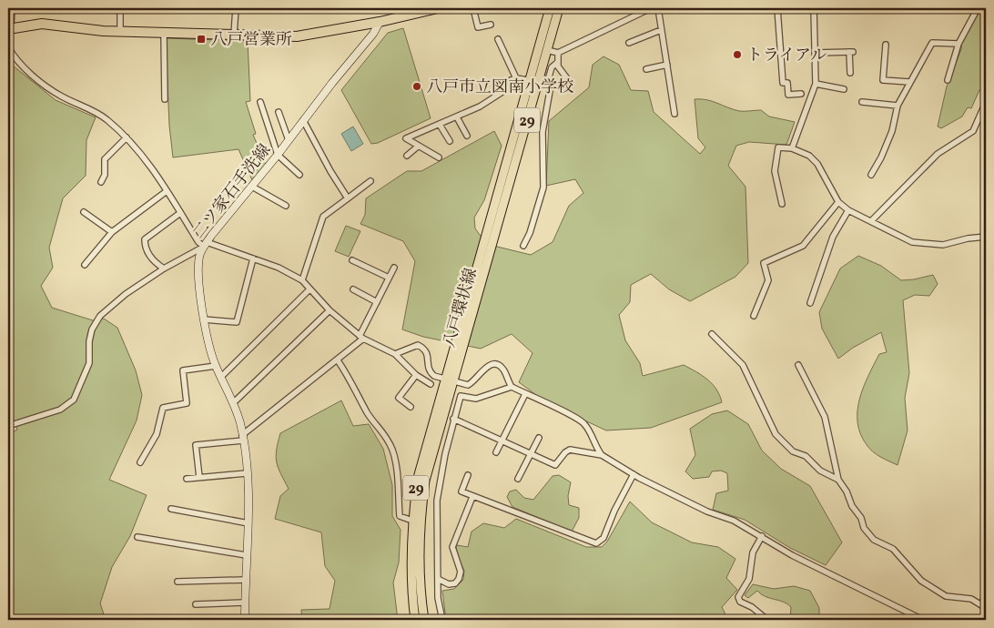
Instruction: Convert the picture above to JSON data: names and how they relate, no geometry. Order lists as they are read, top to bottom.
{
  "streets": {
    "main road": ["29", "八戸環状線"],
    "street": ["二ツ家石手洗線"]
  },
  "places": {
    "transit": ["八戸営業所"],
    "other": ["トライアル", "八戸市立図南小学校"]
  }
}
